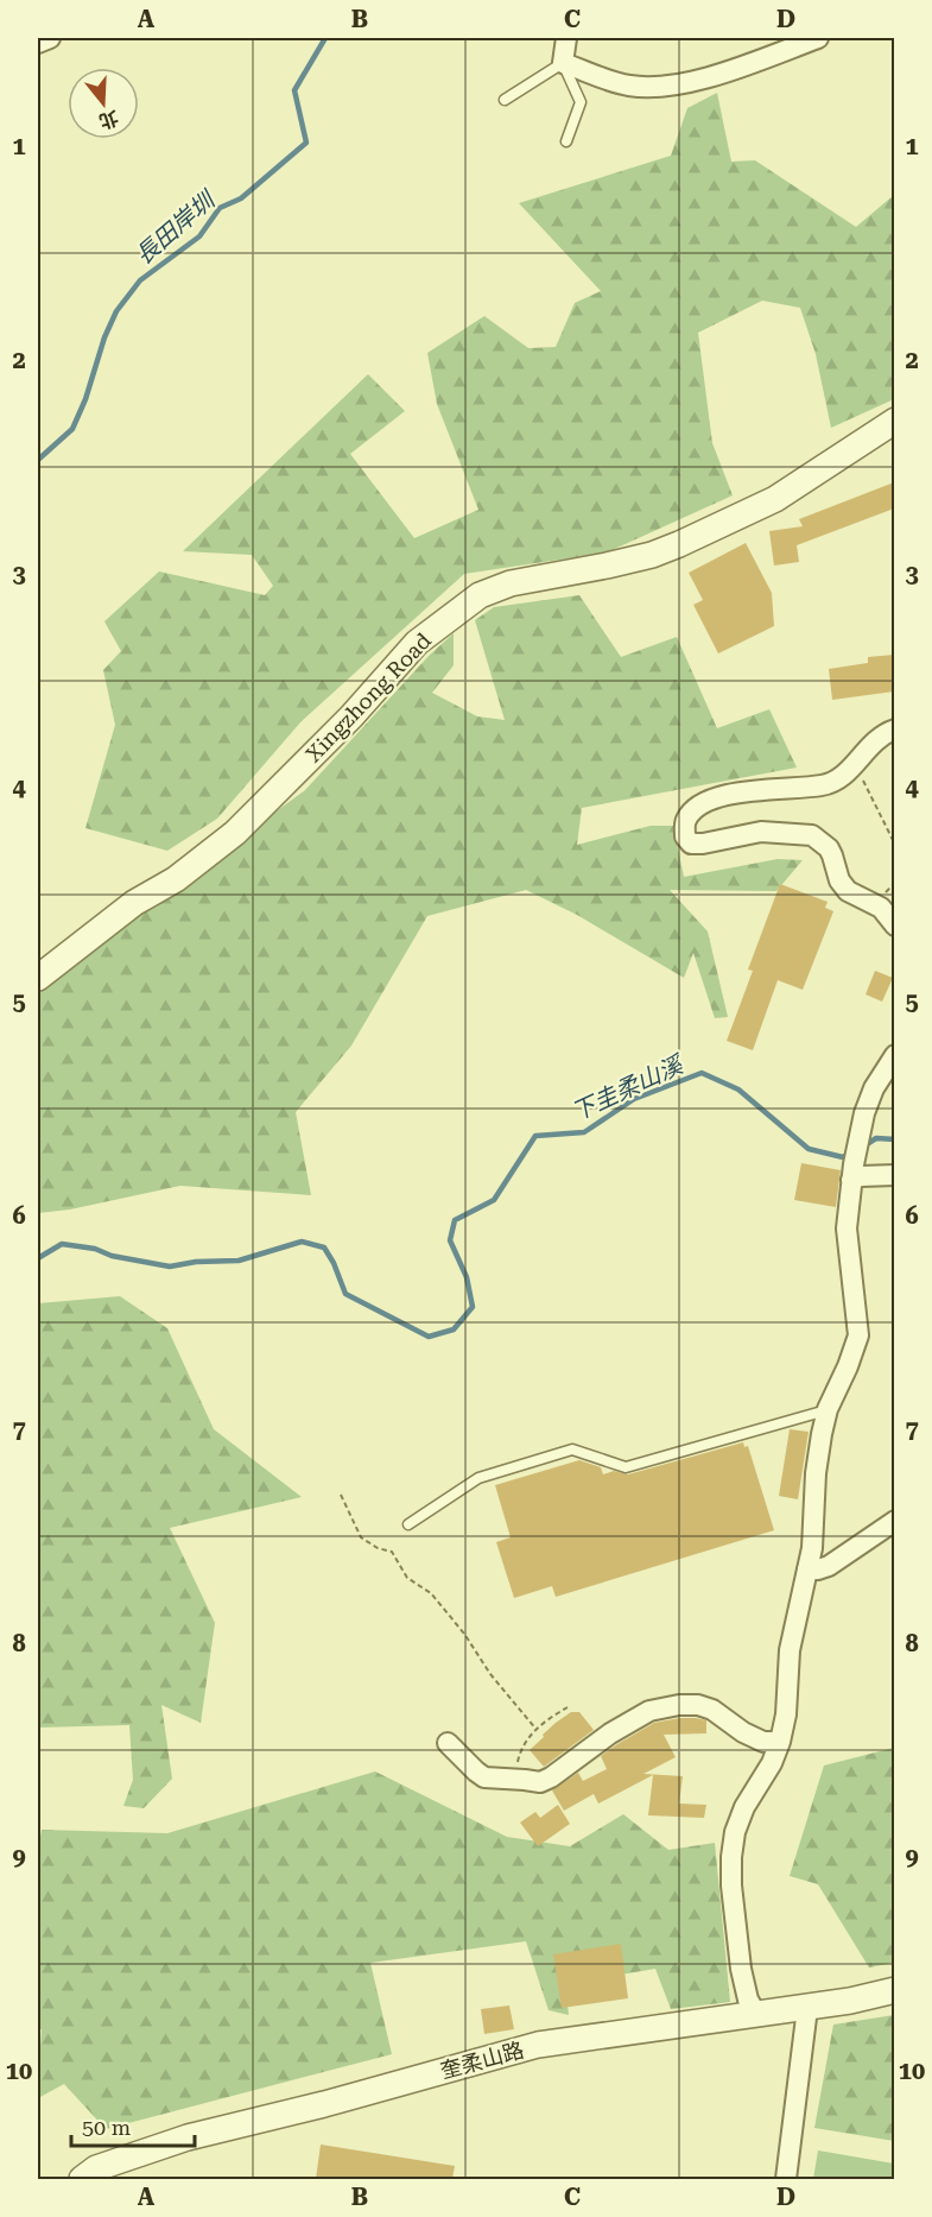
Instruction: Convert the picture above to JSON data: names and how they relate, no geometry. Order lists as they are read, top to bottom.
{
  "streets": {
    "street": ["Xingzhong Road", "奎柔山路"]
  },
  "water": ["長田岸圳", "下圭柔山溪"],
  "scale_bar": "50 m",
  "north": "bottom",
  "grid": {
    "columns": [
      "A",
      "B",
      "C",
      "D"
    ],
    "rows": [
      "1",
      "2",
      "3",
      "4",
      "5",
      "6",
      "7",
      "8",
      "9",
      "10"
    ]
  }
}
